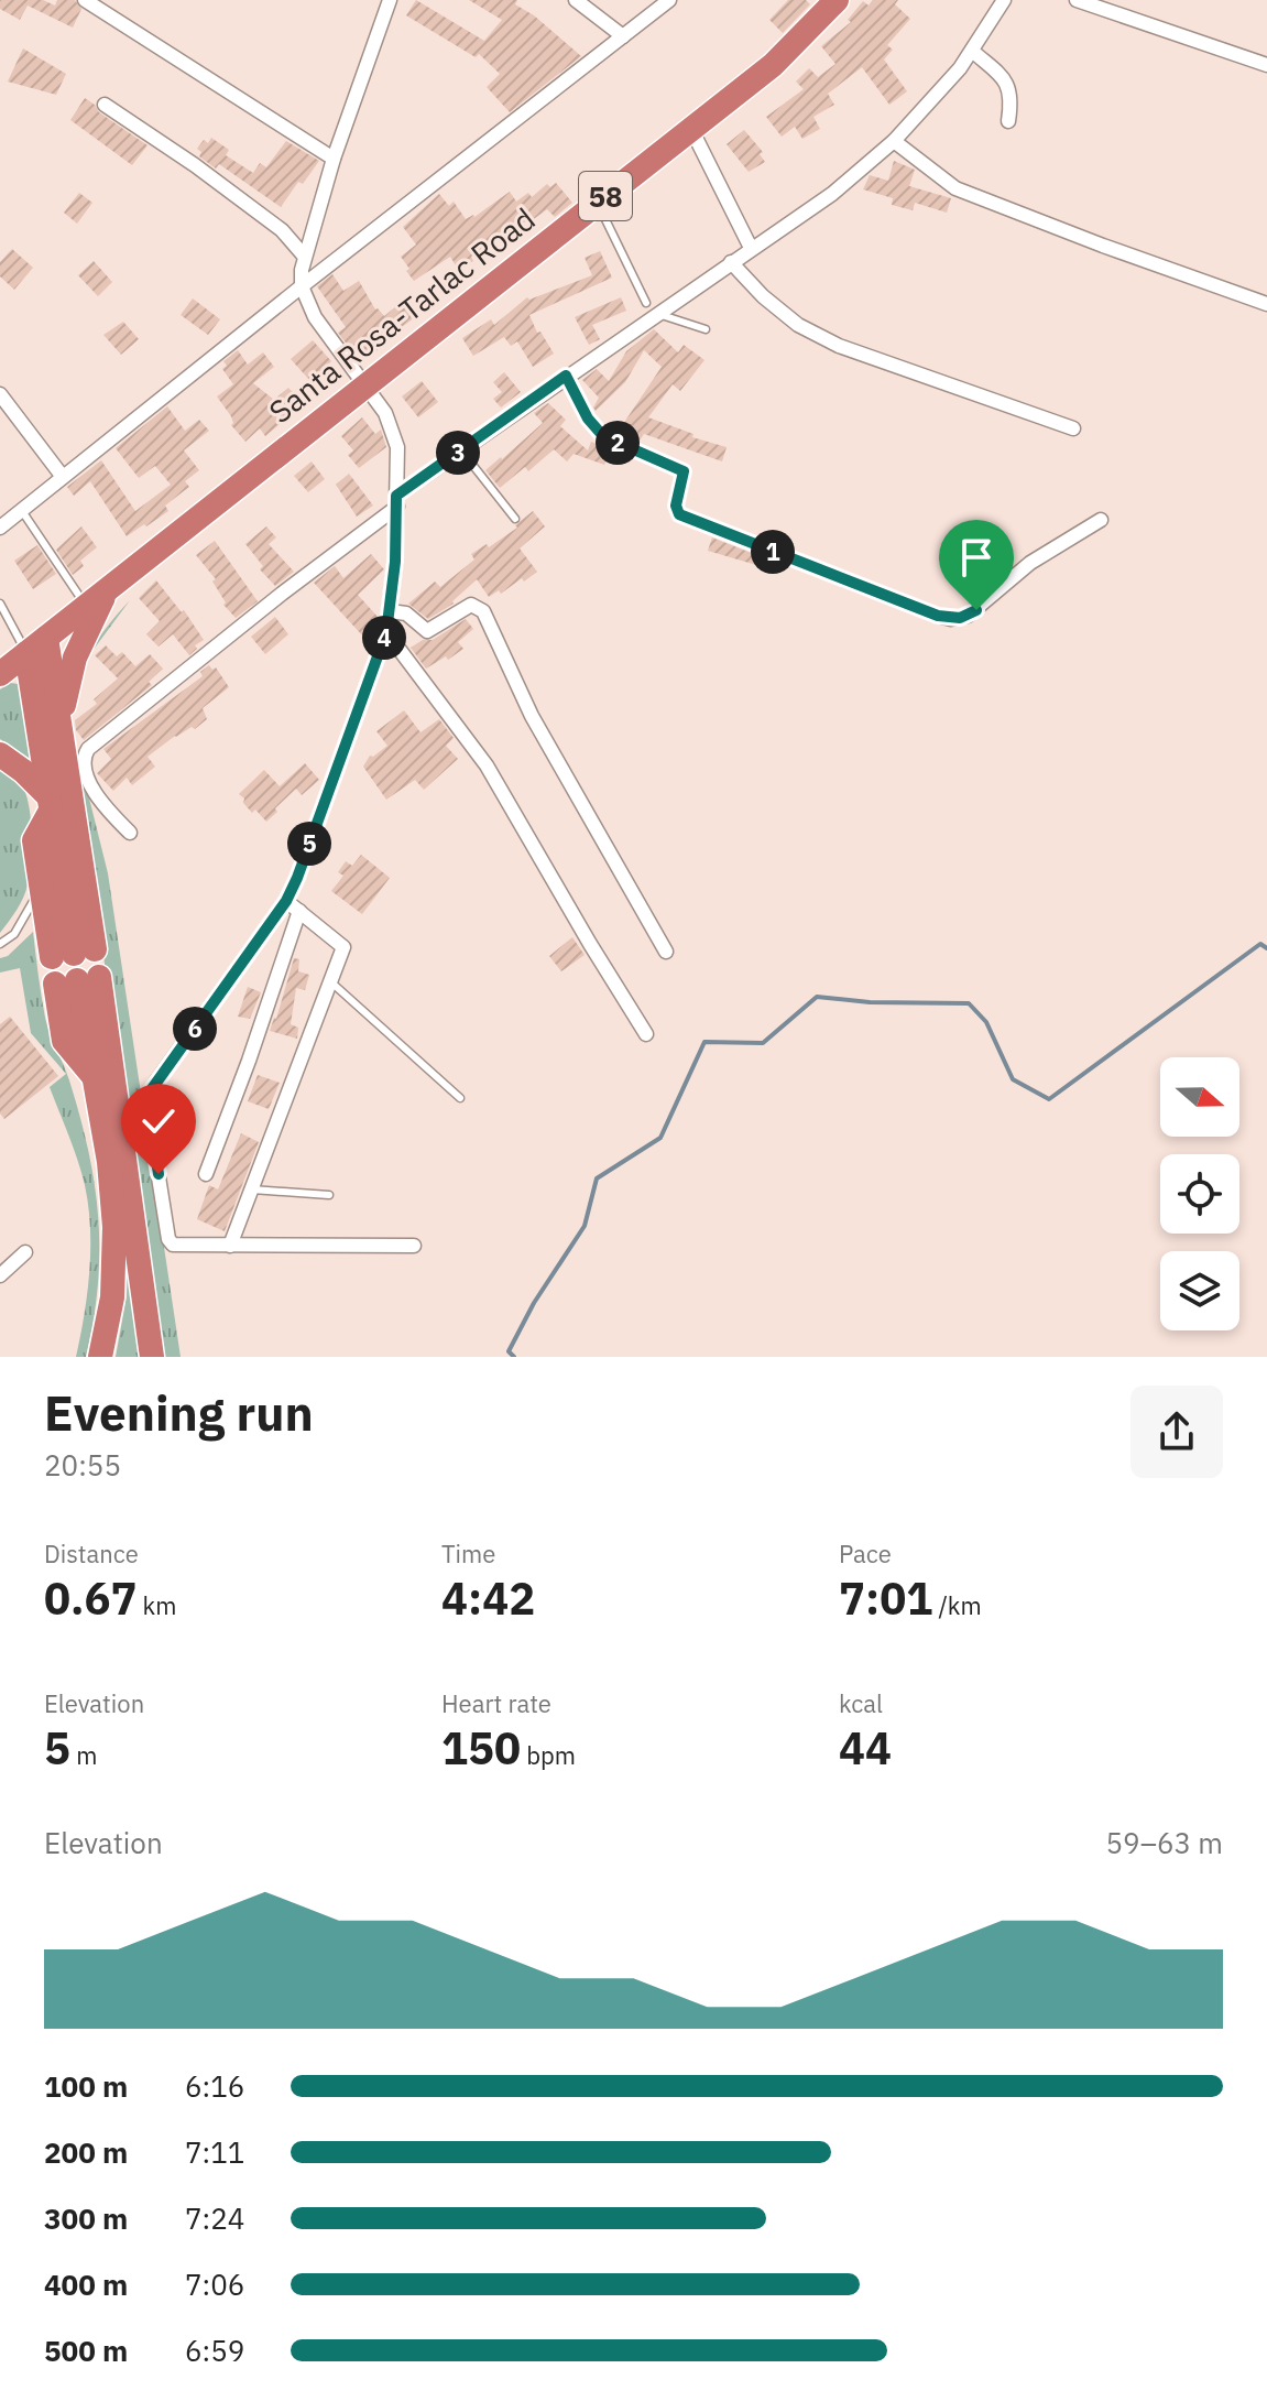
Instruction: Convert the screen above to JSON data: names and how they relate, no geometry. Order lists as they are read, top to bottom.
{
  "streets": {
    "highway": ["58", "Santa Rosa-Tarlac Road"]
  },
  "north": "right",
  "page": {
    "pins": [
      "2",
      "3",
      "1",
      "4",
      "5",
      "6"
    ],
    "heading": ["Evening run", "20:55"],
    "stats": [
      ["Distance", "0.67 km"],
      ["Time", "4:42"],
      ["Pace", "7:01 /km"],
      ["Elevation", "5 m"],
      ["Heart rate", "150 bpm"],
      ["kcal", "44"]
    ],
    "chart": ["Elevation", "59–63 m"],
    "list": [
      {
        "name": "100 m",
        "note": "6:16"
      },
      {
        "name": "200 m",
        "note": "7:11"
      },
      {
        "name": "300 m",
        "note": "7:24"
      },
      {
        "name": "400 m",
        "note": "7:06"
      },
      {
        "name": "500 m",
        "note": "6:59"
      }
    ]
  }
}
